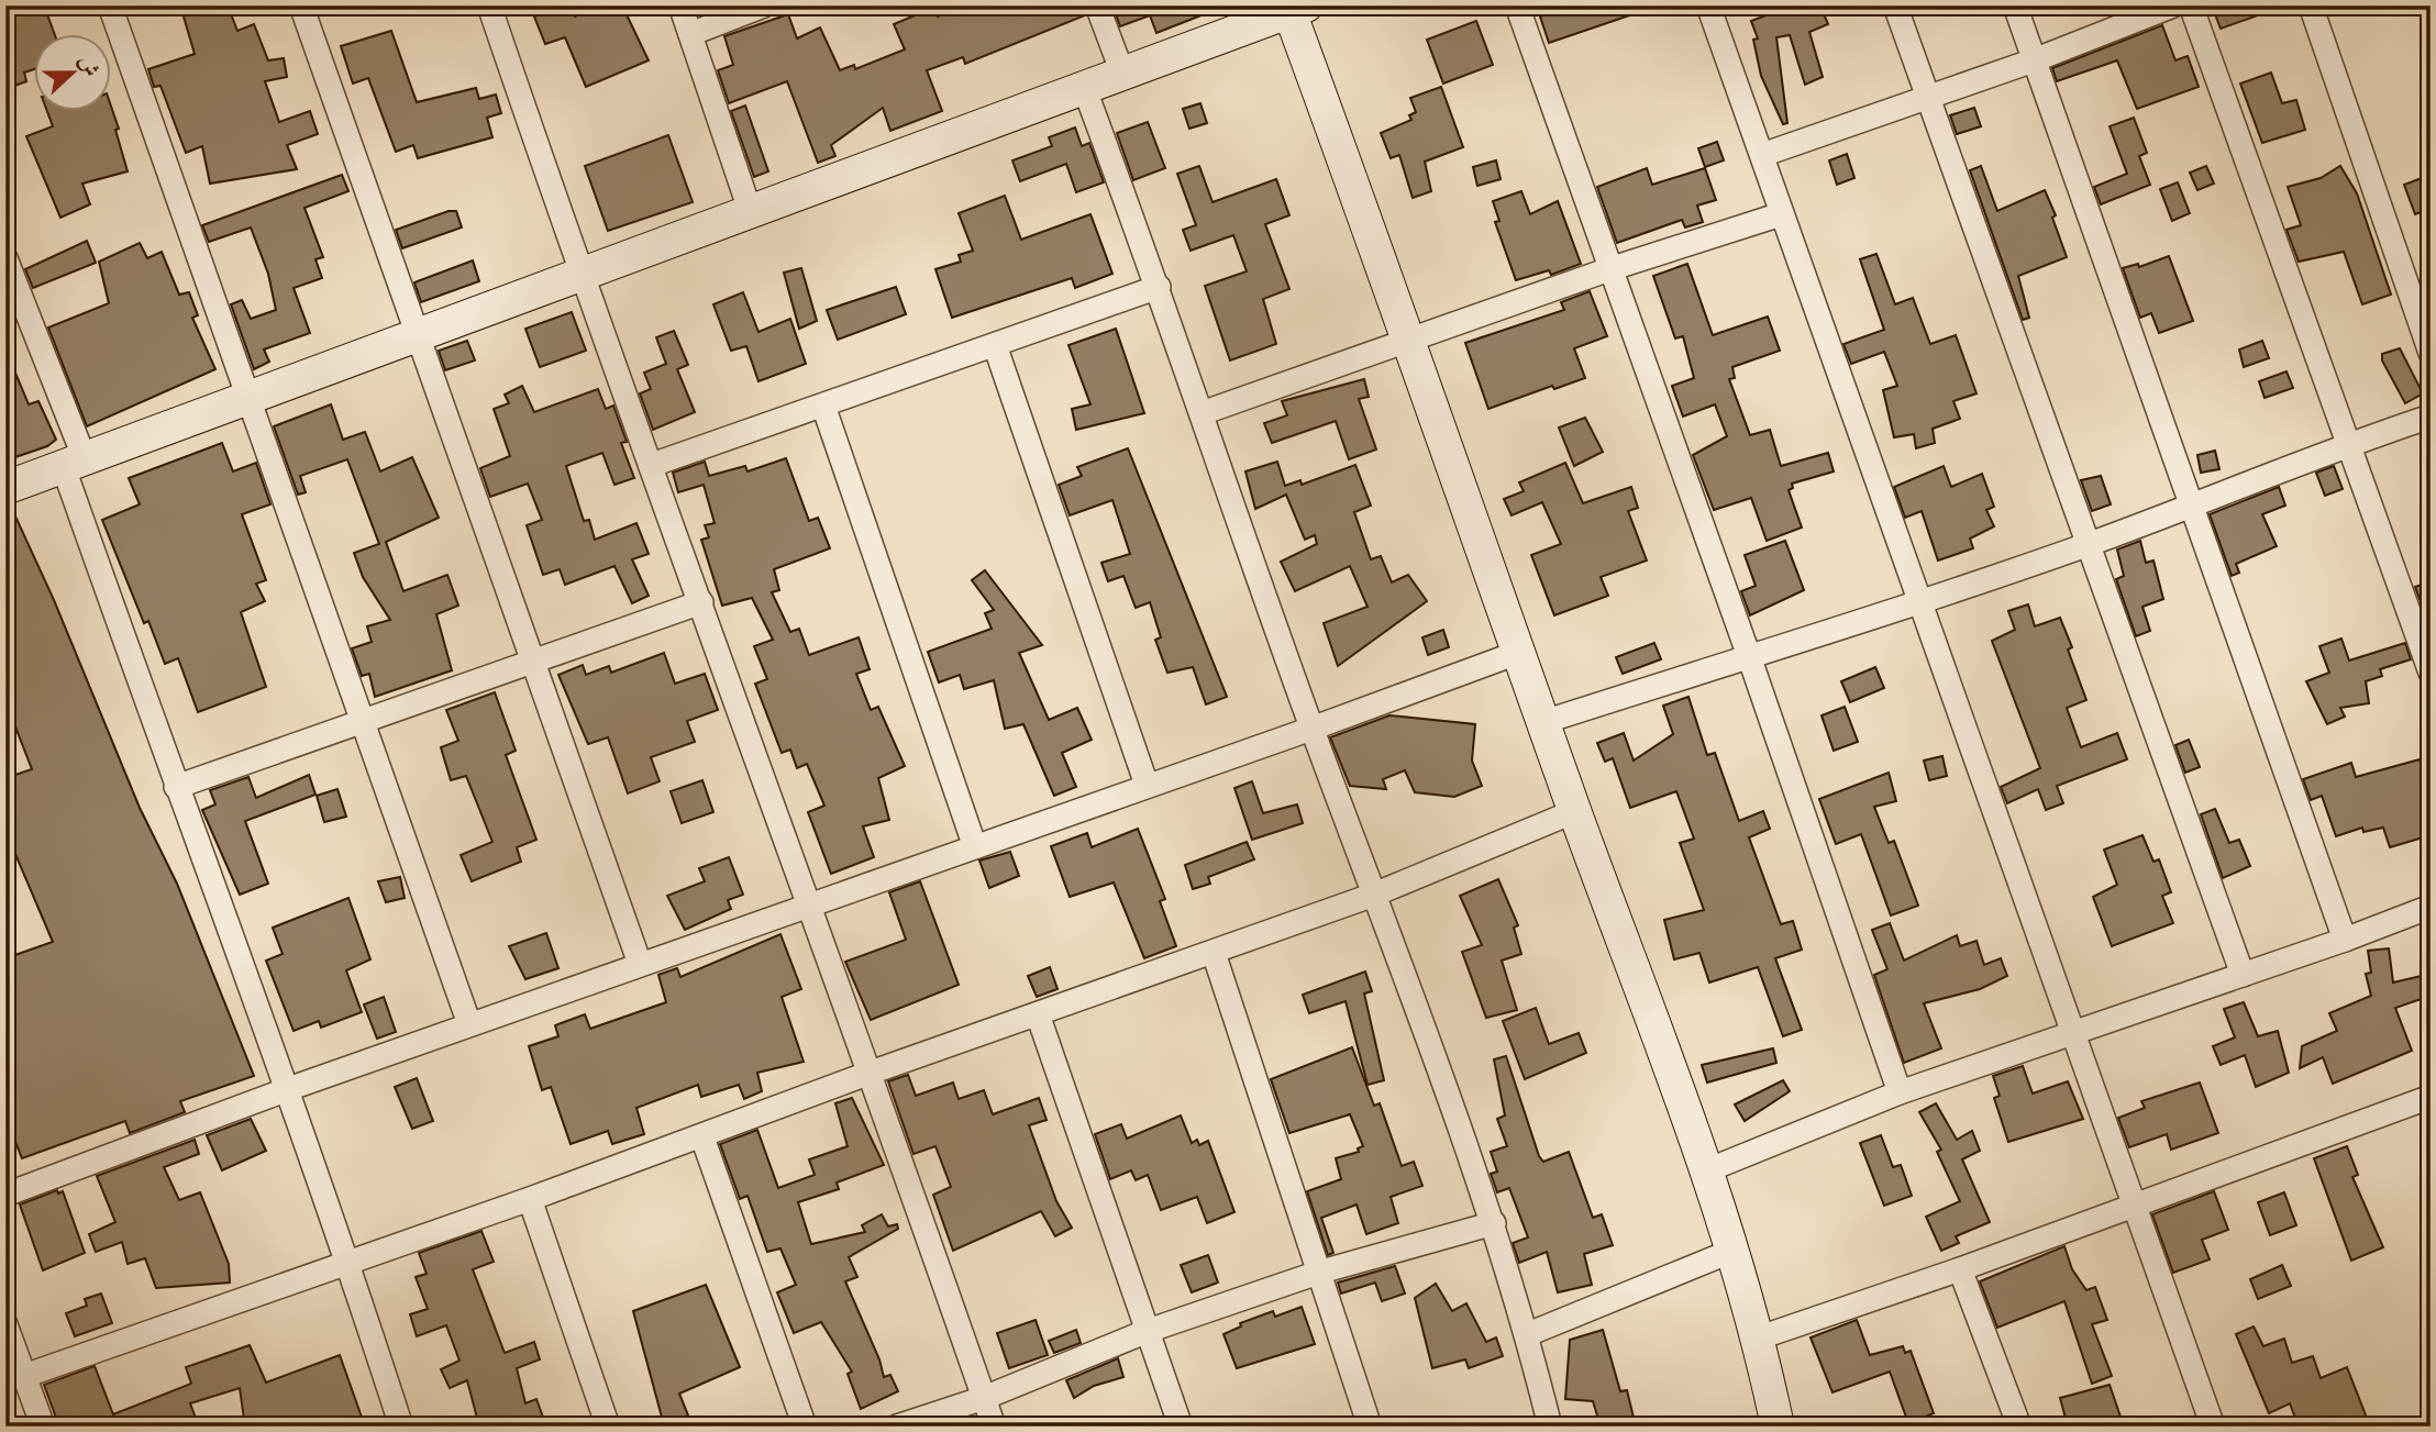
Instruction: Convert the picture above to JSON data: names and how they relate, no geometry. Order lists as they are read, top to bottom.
{
  "north": "right"
}
